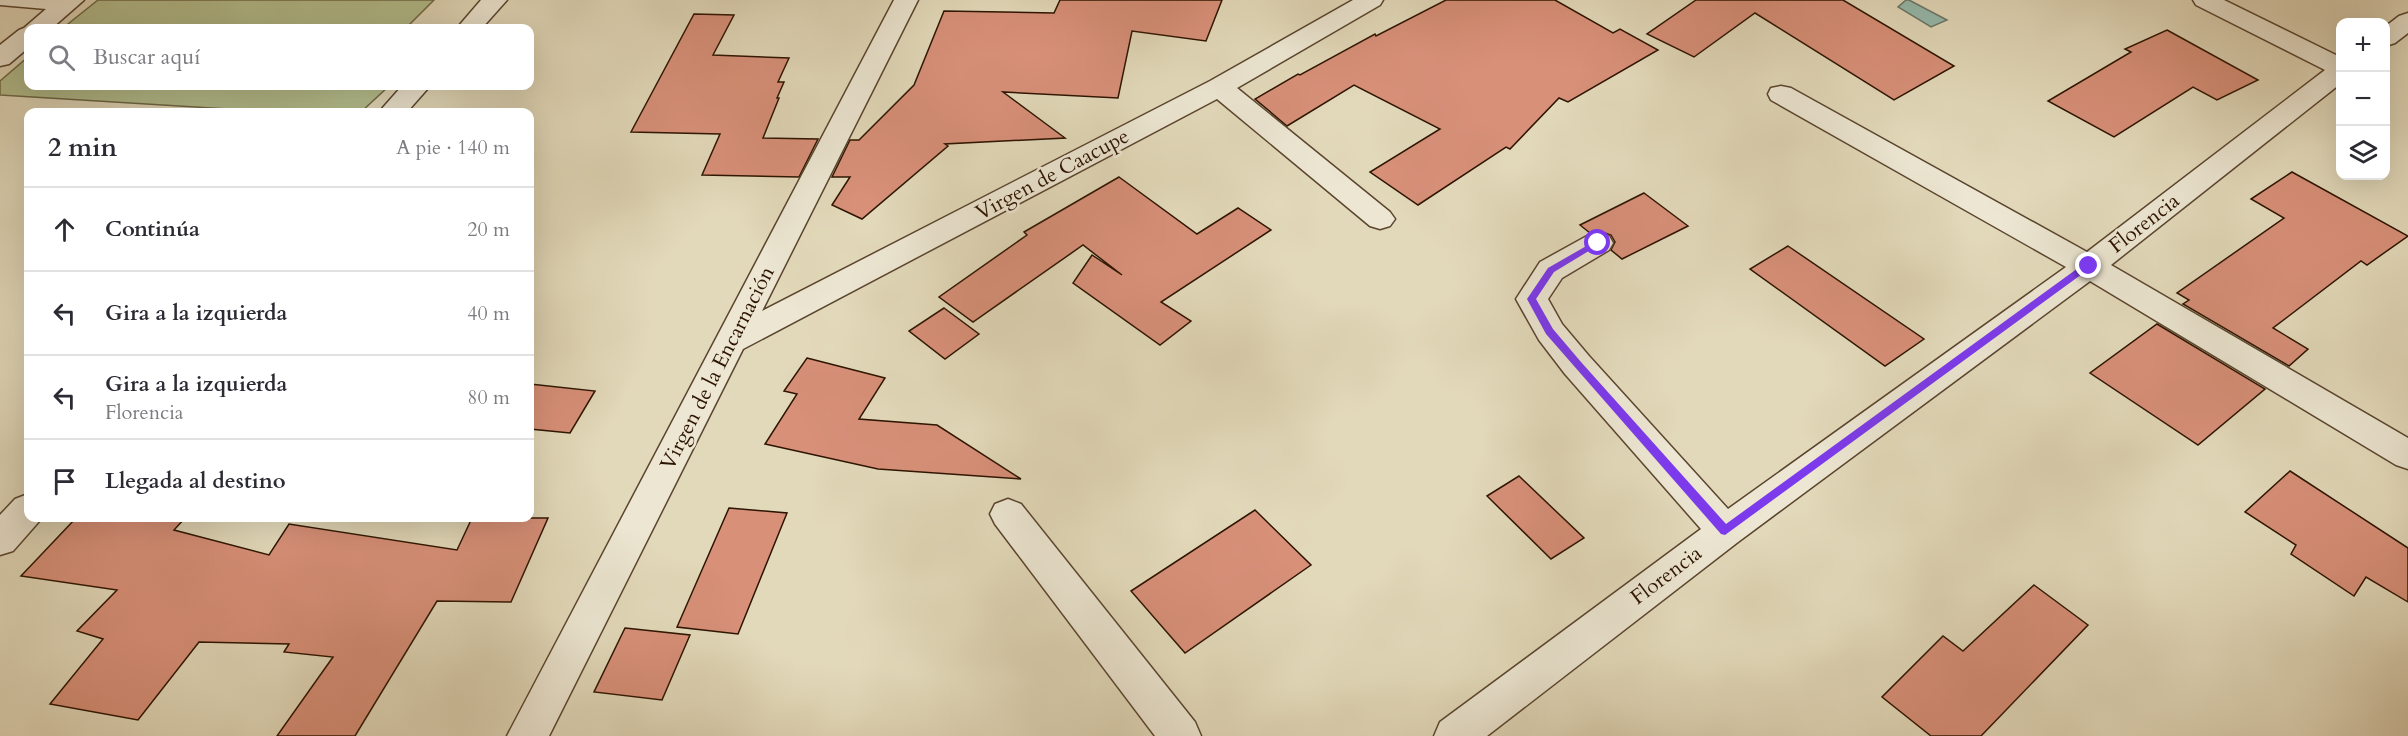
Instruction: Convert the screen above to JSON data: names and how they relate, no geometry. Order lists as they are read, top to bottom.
{
  "streets": {
    "street": ["Virgen de Caacupe", "Florencia", "Virgen de la Encarnación"]
  },
  "crossings": [
    ["Virgen de Caacupe", "Virgen de la Encarnación"]
  ],
  "page": {
    "map_buttons": ["+", "−"],
    "search": "Buscar aquí",
    "heading": ["2 min", "A pie · 140 m"],
    "list": [
      ["Continúa", "20 m"],
      ["Gira a la izquierda", "40 m"],
      ["Gira a la izquierda", "Florencia", "80 m"],
      "Llegada al destino"
    ]
  }
}
